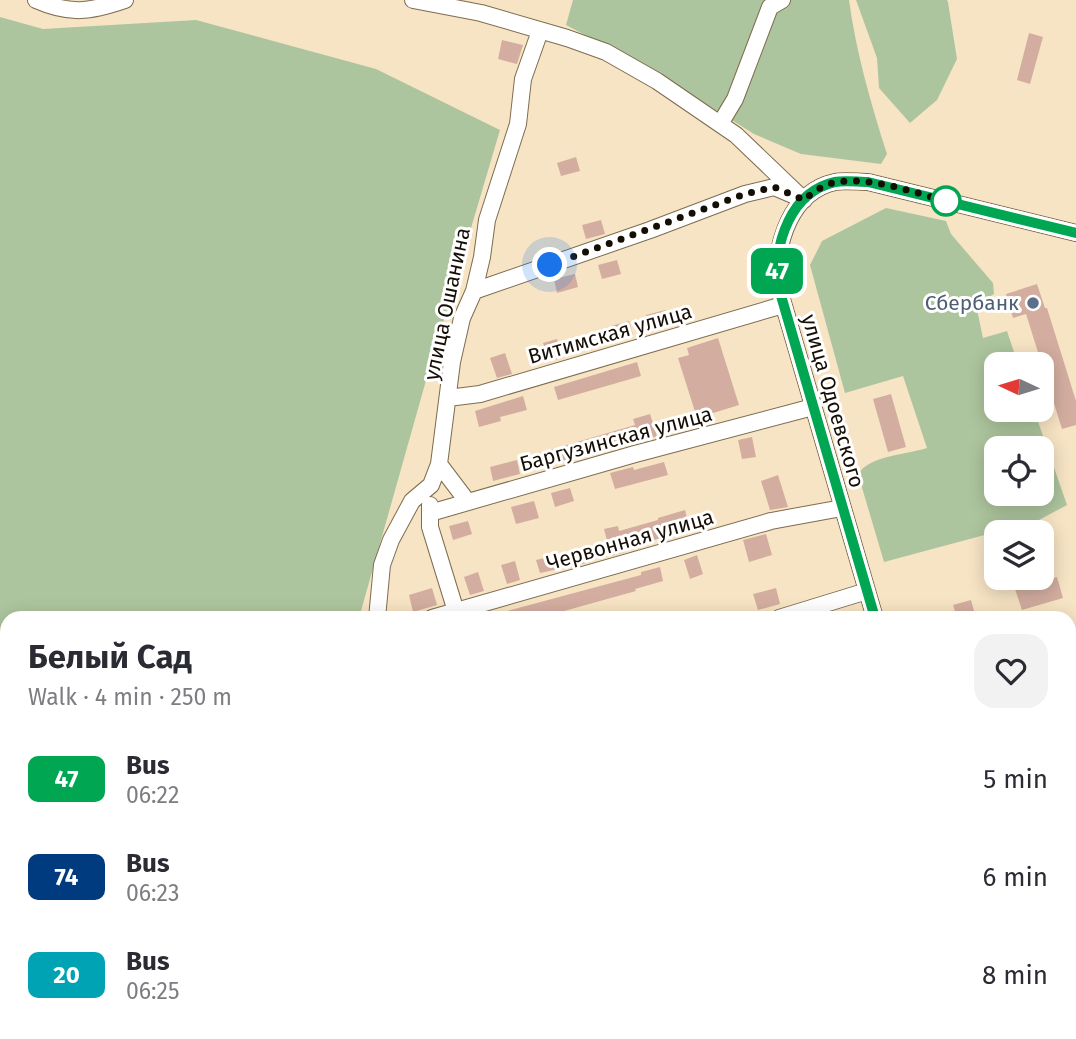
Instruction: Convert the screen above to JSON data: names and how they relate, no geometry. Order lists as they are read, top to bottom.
{
  "streets": {
    "street": [
      "улица Ошанина",
      "Витимская улица",
      "улица Одоевского",
      "Баргузинская улица",
      "Червонная улица"
    ]
  },
  "crossings": [
    ["улица Ошанина", "Витимская улица"],
    ["Витимская улица", "улица Одоевского"],
    ["улица Одоевского", "Баргузинская улица"],
    ["улица Одоевского", "Червонная улица"]
  ],
  "places": ["Сбербанк"],
  "lines": ["bus line 47"],
  "north": "left",
  "page": {
    "on_map": "47",
    "heading": ["Белый Сад", "Walk · 4 min · 250 m"],
    "list": [
      {
        "mark": "47",
        "name": "Bus",
        "note": "06:22",
        "value": "5 min"
      },
      {
        "mark": "74",
        "name": "Bus",
        "note": "06:23",
        "value": "6 min"
      },
      {
        "mark": "20",
        "name": "Bus",
        "note": "06:25",
        "value": "8 min"
      }
    ]
  }
}
